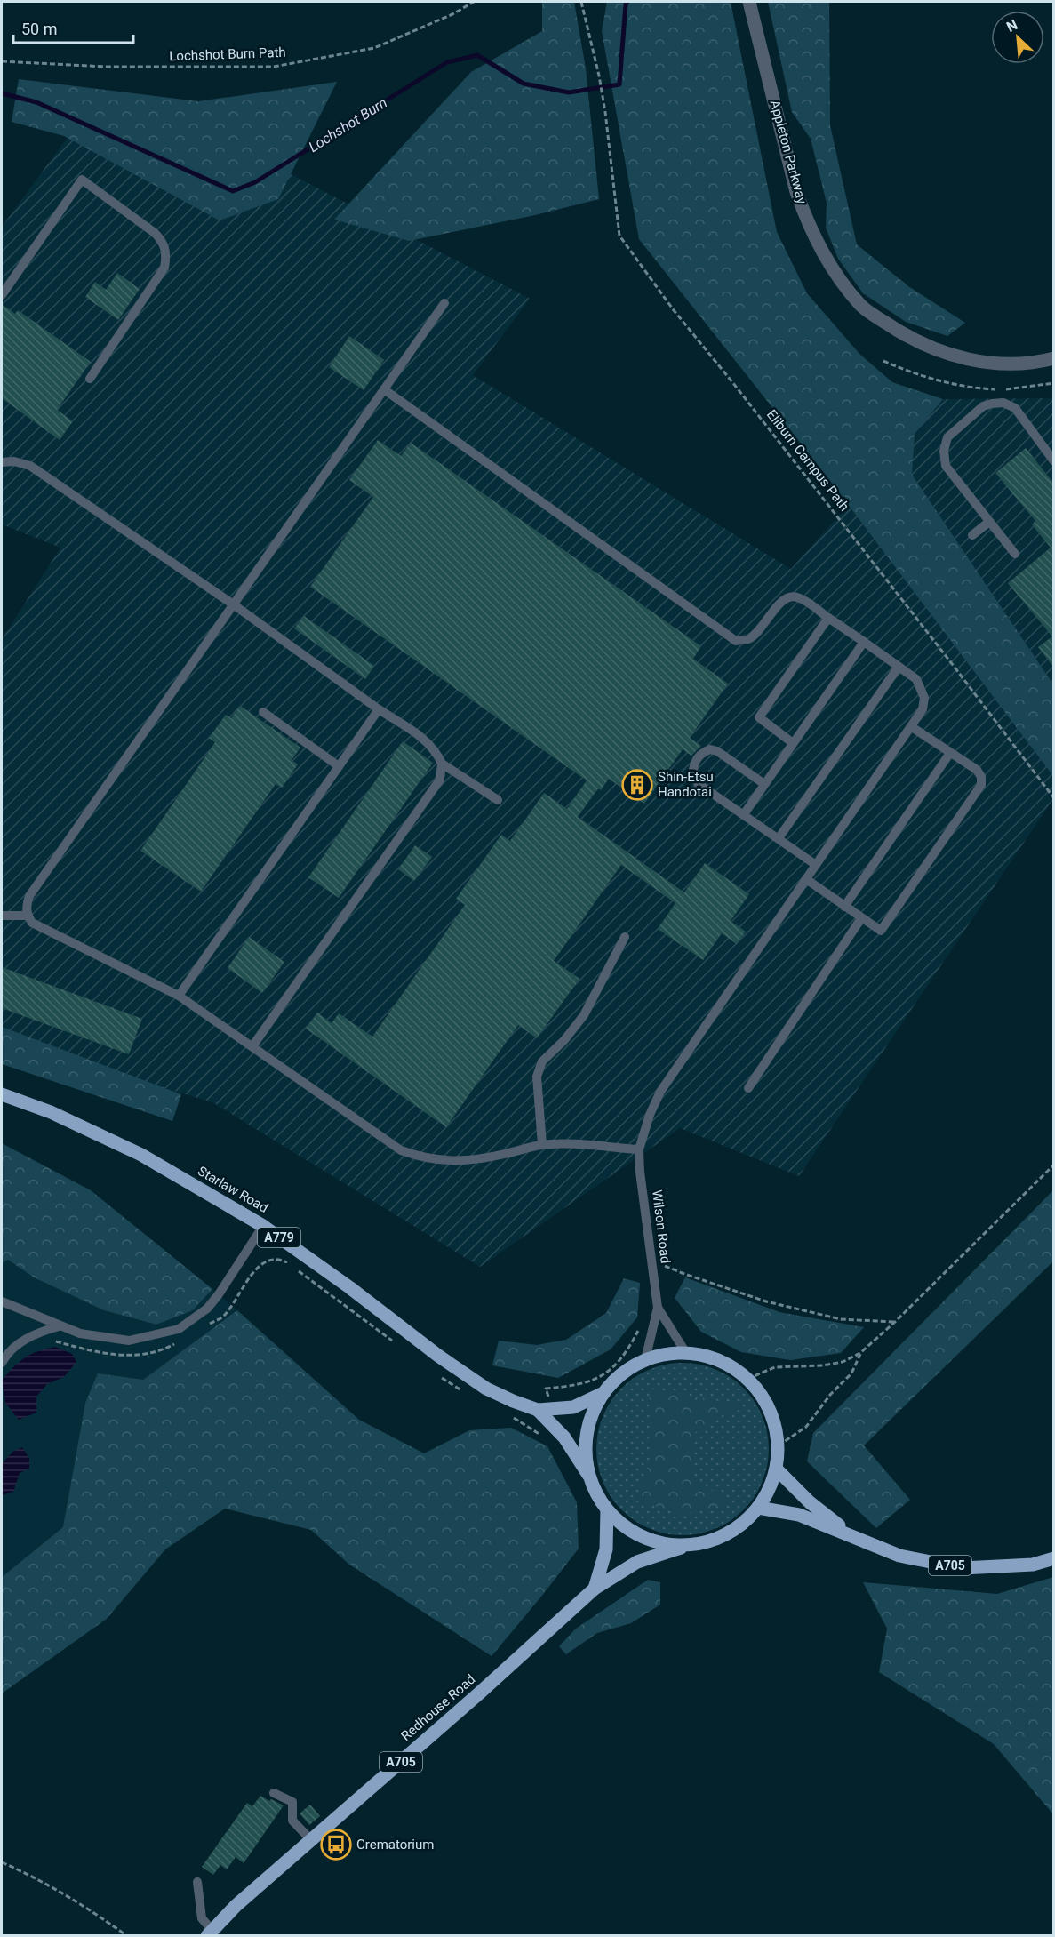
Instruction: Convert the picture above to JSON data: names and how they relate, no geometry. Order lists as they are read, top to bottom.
{
  "streets": {
    "main road": [
      "Starlaw Road",
      "A779",
      "A705",
      "Redhouse Road"
    ],
    "street": ["Appleton Parkway"],
    "lane": ["Wilson Road"],
    "path": ["Lochshot Burn Path", "Eliburn Campus Path"]
  },
  "crossings": [
    ["Starlaw Road", "A779"],
    ["Wilson Road", "A705"],
    ["A779", "A705"],
    ["A705", "Redhouse Road"]
  ],
  "water": ["Lochshot Burn"],
  "places": {
    "building": ["Shin-Etsu Handotai"],
    "bus stop": ["Crematorium"]
  },
  "scale_bar": "50 m",
  "north": "top left"
}
